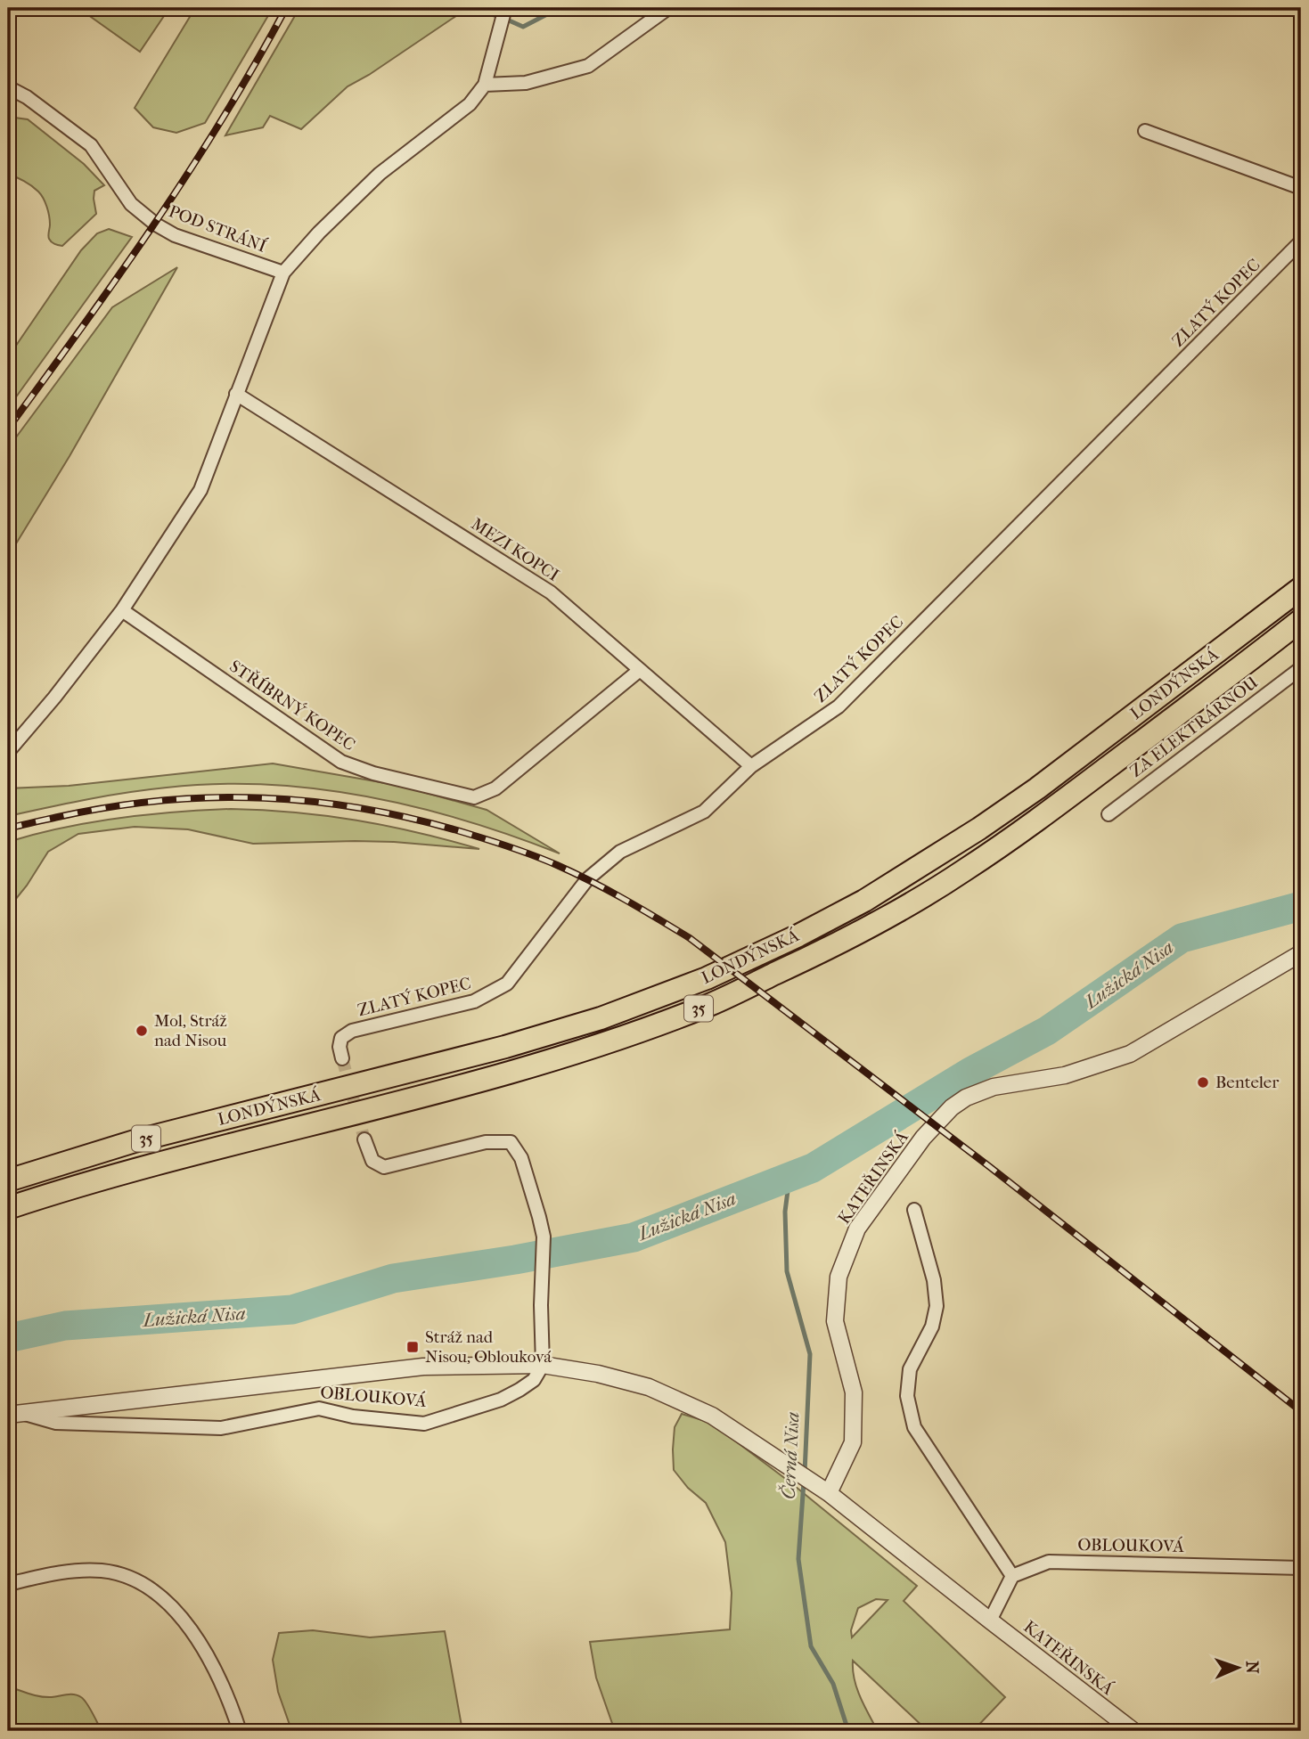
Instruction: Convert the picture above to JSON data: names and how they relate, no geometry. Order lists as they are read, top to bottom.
{
  "streets": {
    "highway": ["LONDÝNSKÁ", "35"],
    "street": [
      "POD STRÁNÍ",
      "ZLATÝ KOPEC",
      "MEZI KOPCI",
      "STŘÍBRNÝ KOPEC",
      "ZA ELEKTRÁRNOU",
      "KATEŘINSKÁ",
      "OBLOUKOVÁ"
    ]
  },
  "crossings": [
    ["ZLATÝ KOPEC", "MEZI KOPCI"],
    ["MEZI KOPCI", "STŘÍBRNÝ KOPEC"]
  ],
  "water": ["Lužická Nisa", "Černá Nisa"],
  "places": {
    "other": ["Mol, Stráž nad Nisou", "Benteler"],
    "transit": ["Stráž nad Nisou, Oblouková"]
  },
  "north": "right"
}
